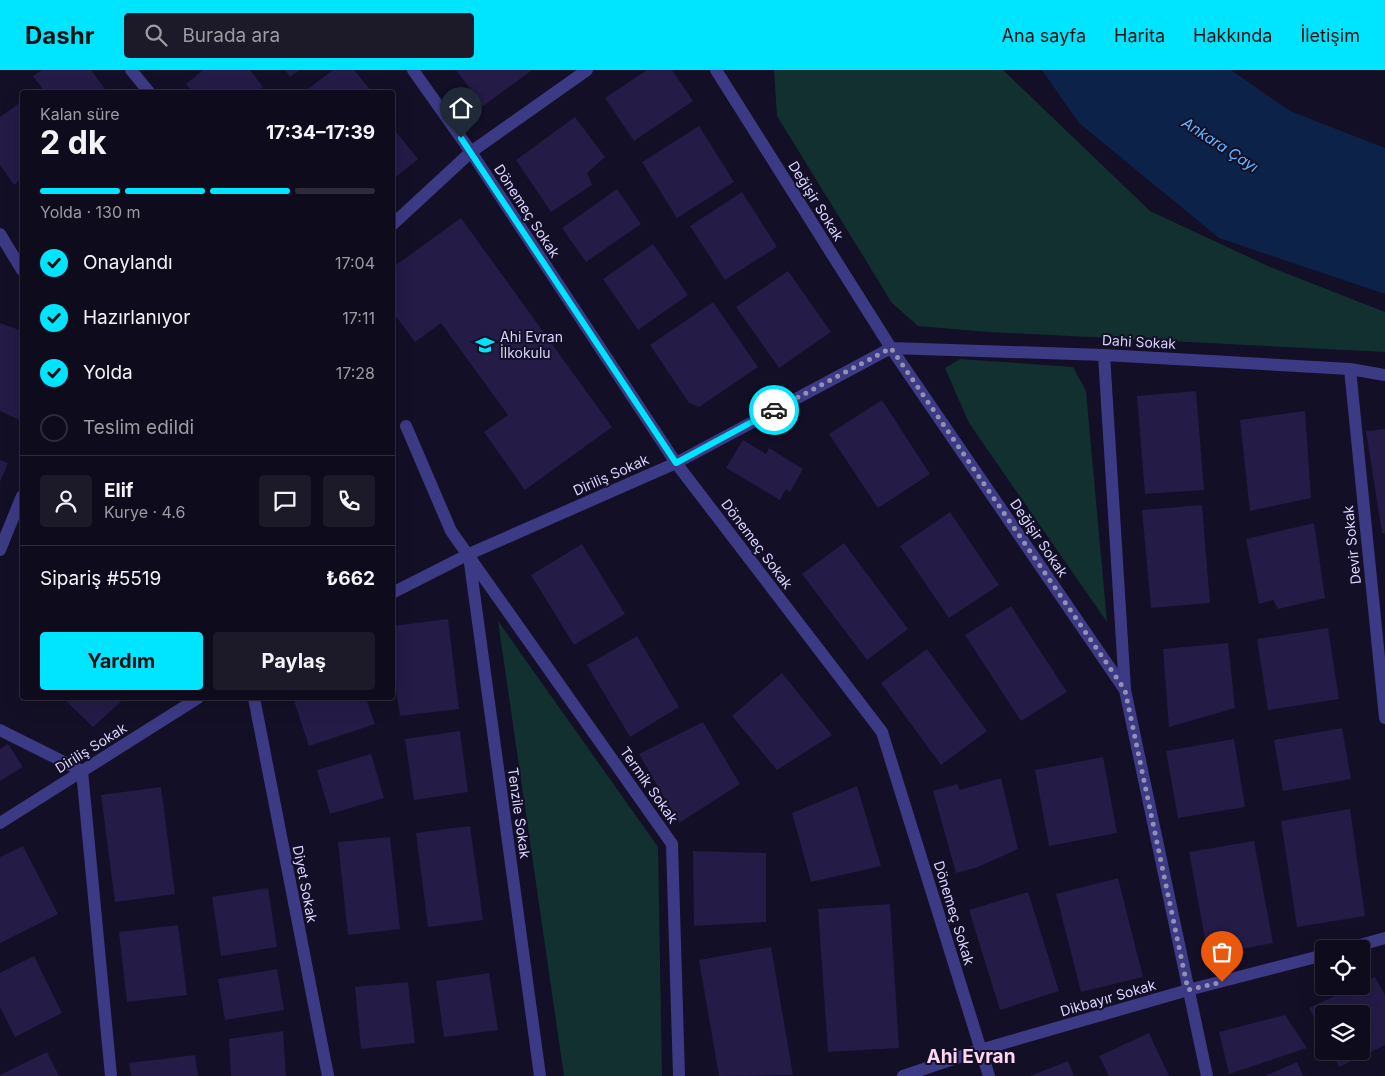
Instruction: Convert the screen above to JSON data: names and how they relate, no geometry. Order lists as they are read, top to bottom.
{
  "streets": {
    "street": [
      "Değişir Sokak",
      "Dönemeç Sokak",
      "Dahi Sokak",
      "Diriliş Sokak",
      "Devir Sokak",
      "Termik Sokak",
      "Tenzile Sokak",
      "Diyet Sokak",
      "Dikbayır Sokak"
    ]
  },
  "crossings": [
    ["Değişir Sokak", "Dahi Sokak"],
    ["Değişir Sokak", "Diriliş Sokak"],
    ["Değişir Sokak", "Dikbayır Sokak"],
    ["Dönemeç Sokak", "Diriliş Sokak"],
    ["Dönemeç Sokak", "Dikbayır Sokak"],
    ["Dahi Sokak", "Diriliş Sokak"],
    ["Dahi Sokak", "Devir Sokak"],
    ["Diriliş Sokak", "Termik Sokak"],
    ["Diriliş Sokak", "Tenzile Sokak"],
    ["Termik Sokak", "Tenzile Sokak"]
  ],
  "districts": ["Ahi Evran"],
  "water": ["Ankara Çayı"],
  "places": {
    "school or university": ["Ahi Evran İlkokulu"]
  },
  "page": {
    "header": "Dashr",
    "search": "Burada ara",
    "nav": [
      "Ana sayfa",
      "Harita",
      "Hakkında",
      "İletişim"
    ],
    "heading": ["2 dk", "Kalan süre", "17:34–17:39"],
    "panel": [
      "Elif",
      "Kurye · 4.6",
      "Sipariş #5519",
      "₺662"
    ],
    "bar": "Yolda · 130 m",
    "list": [
      ["Onaylandı", "17:04"],
      ["Hazırlanıyor", "17:11"],
      ["Yolda", "17:28"],
      "Teslim edildi"
    ],
    "buttons": ["Yardım", "Paylaş"]
  }
}
